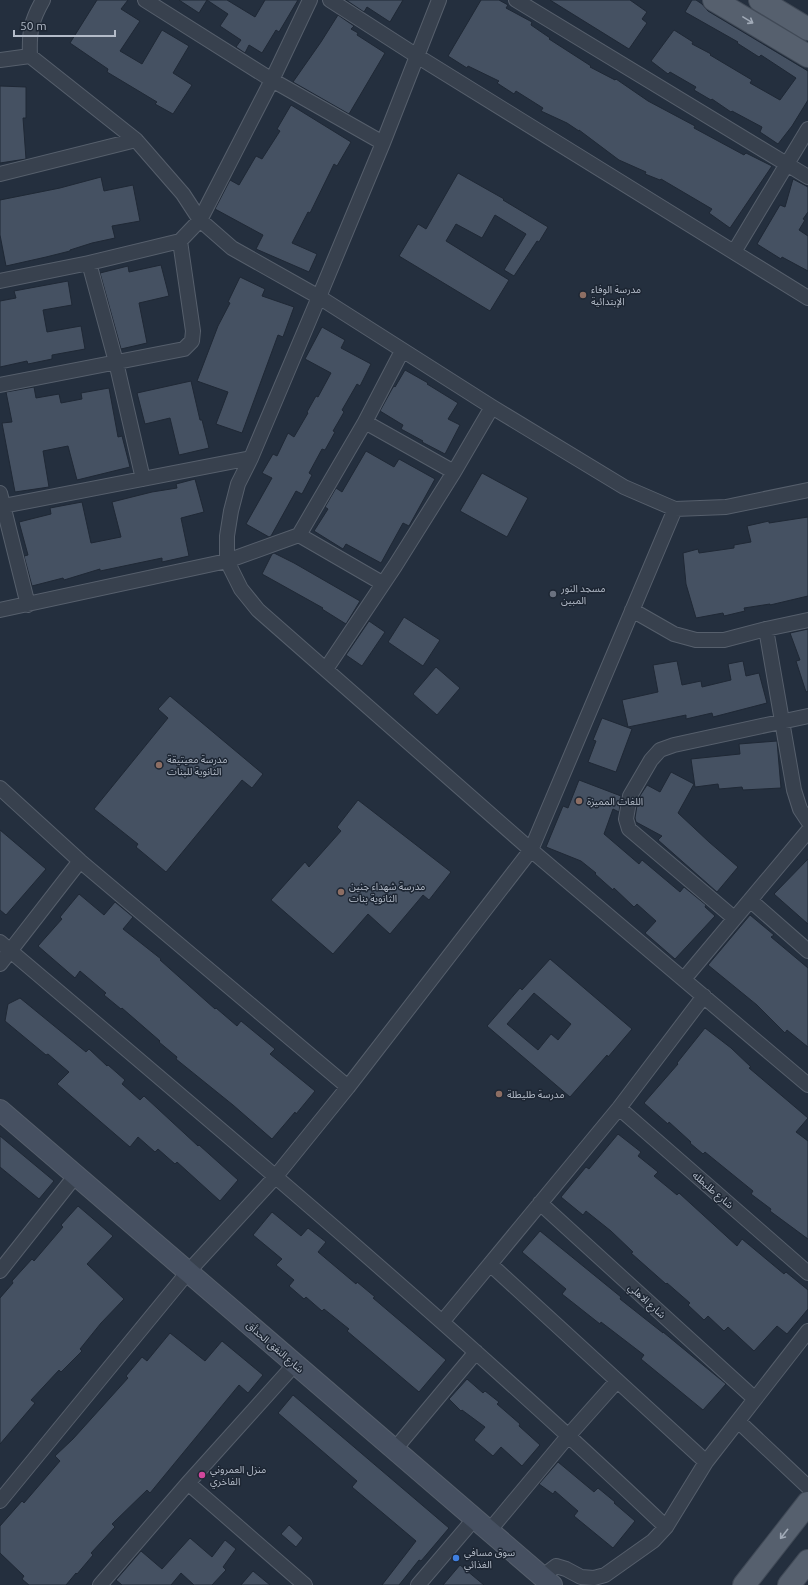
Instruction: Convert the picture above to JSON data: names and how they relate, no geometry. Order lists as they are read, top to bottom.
{
  "streets": {
    "main road": ["شارع النفق الحدأق"],
    "street": ["شارع طليطله", "شارع الاهلي"]
  },
  "places": [
    "مدرسة الوفاء الإبتدائية",
    "مسجد النور المبين",
    "مدرسة معيتيقة الثانوية للبنات",
    "اللغات المميزة",
    "مدرسة شهداء جنين الثانوية بنات",
    "مدرسة طليطلة",
    "منزل العمروني الفاخري",
    "سوق مسافي الغذائي"
  ],
  "scale_bar": "50 m"
}
